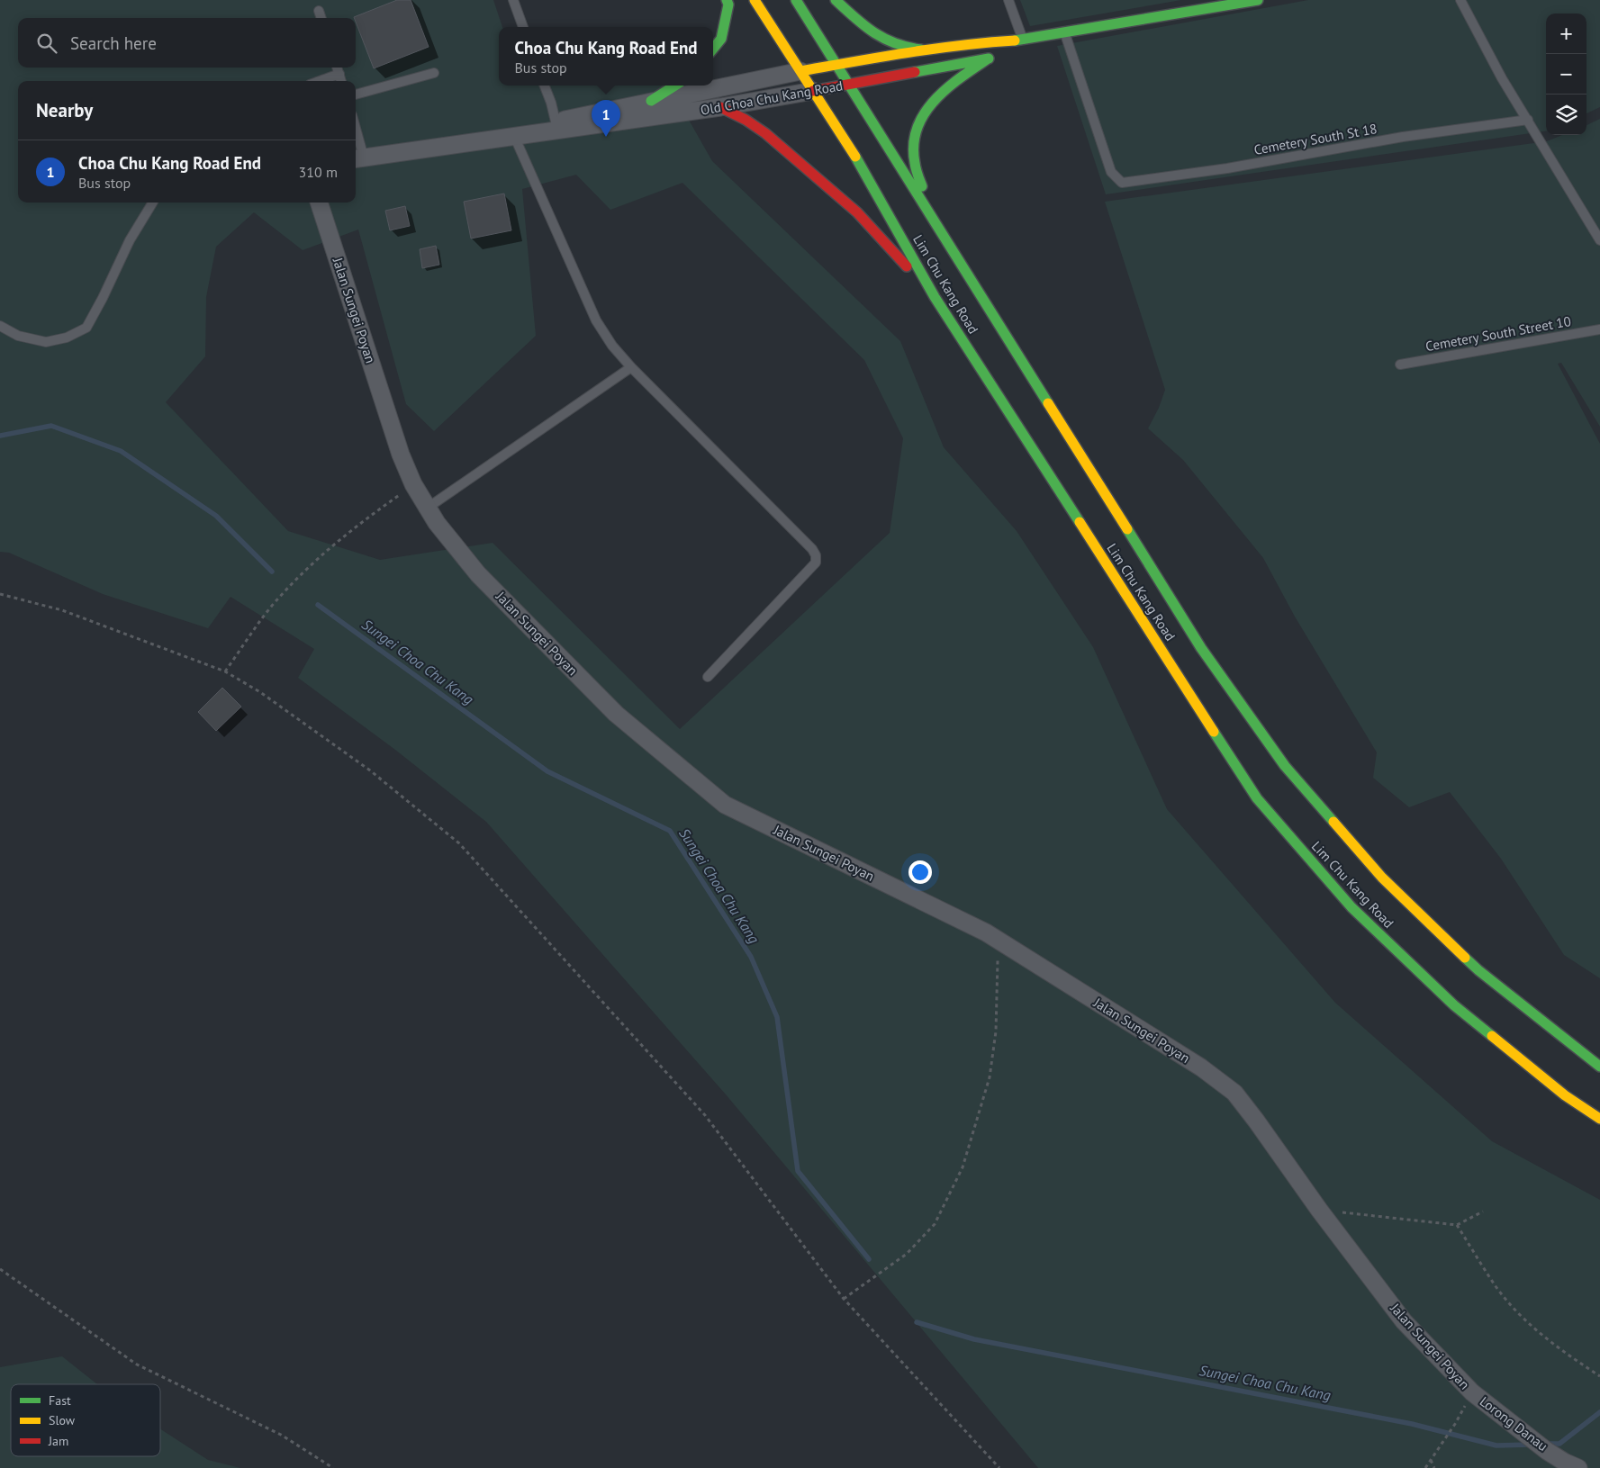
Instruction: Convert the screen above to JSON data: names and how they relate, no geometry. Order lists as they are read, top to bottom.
{
  "streets": {
    "main road": ["Old Choa Chu Kang Road", "Lim Chu Kang Road"],
    "street": ["Jalan Sungei Poyan", "Lorong Danau"],
    "lane": ["Cemetery South St 18", "Cemetery South Street 10"]
  },
  "crossings": [
    ["Old Choa Chu Kang Road", "Cemetery South St 18"],
    ["Old Choa Chu Kang Road", "Lim Chu Kang Road"],
    ["Jalan Sungei Poyan", "Lorong Danau"]
  ],
  "water": ["Sungei Choa Chu Kang"],
  "legend": ["Fast", "Slow", "Jam"],
  "page": {
    "map_buttons": ["+", "−"],
    "search": "Search here",
    "popup": ["Choa Chu Kang Road End", "Bus stop"],
    "heading": "Nearby",
    "pins": "1",
    "list": [
      {
        "mark": "1",
        "name": "Choa Chu Kang Road End",
        "note": "Bus stop",
        "value": "310 m"
      }
    ]
  }
}
